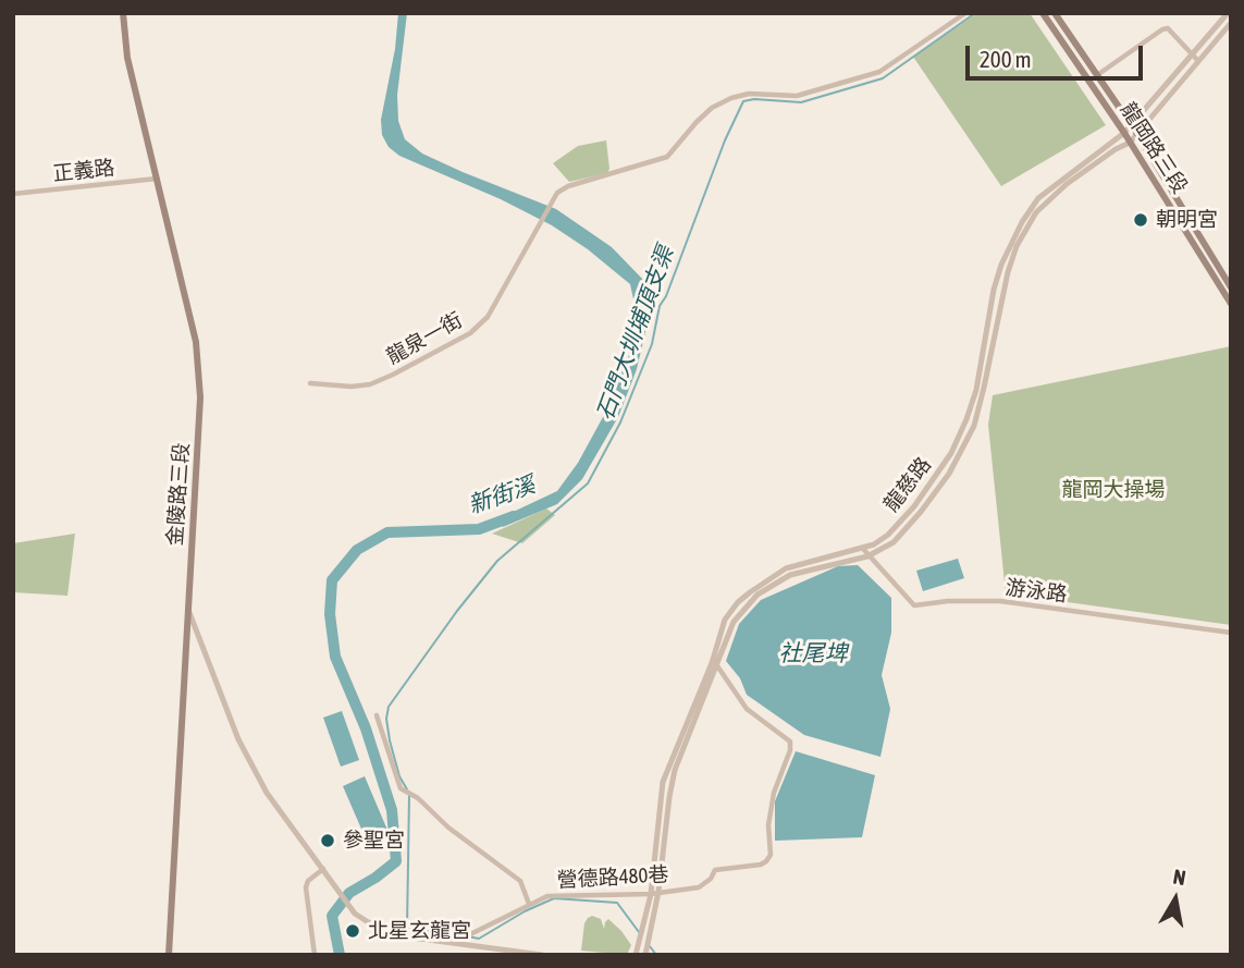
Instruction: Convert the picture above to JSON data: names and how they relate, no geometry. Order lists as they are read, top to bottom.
{
  "streets": {
    "main road": ["龍岡路三段", "金陵路三段"],
    "street": [
      "正義路",
      "龍泉一街",
      "龍慈路",
      "游泳路",
      "營德路480巷"
    ]
  },
  "crossings": [
    ["龍岡路三段", "龍慈路"],
    ["正義路", "金陵路三段"],
    ["龍慈路", "游泳路"],
    ["龍慈路", "營德路480巷"]
  ],
  "water": ["石門大圳埔頂支渠", "新街溪", "社尾埤"],
  "parks": ["龍岡大操場"],
  "places": ["朝明宮", "參聖宮", "北星玄龍宮"],
  "scale_bar": "200 m",
  "north": "top"
}
